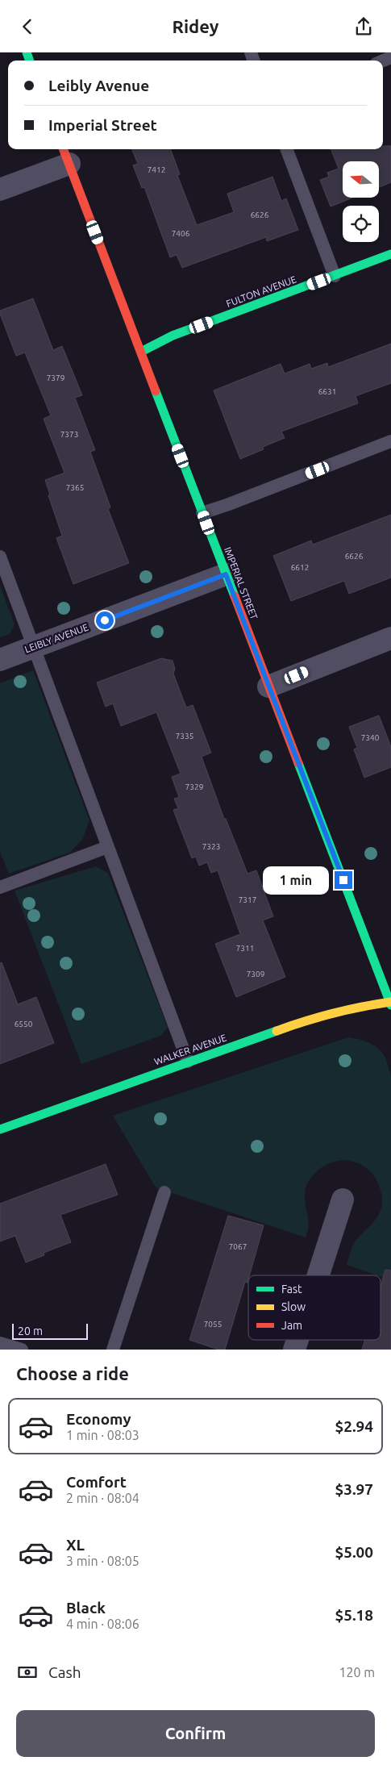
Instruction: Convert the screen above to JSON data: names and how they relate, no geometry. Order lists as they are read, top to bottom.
{
  "streets": {
    "street": [
      "FULTON AVENUE",
      "IMPERIAL STREET",
      "LEIBLY AVENUE",
      "WALKER AVENUE"
    ]
  },
  "crossings": [
    ["FULTON AVENUE", "IMPERIAL STREET"],
    ["IMPERIAL STREET", "LEIBLY AVENUE"],
    ["IMPERIAL STREET", "WALKER AVENUE"]
  ],
  "house_numbers": [
    "7412",
    "6626",
    "7406",
    "7379",
    "6631",
    "7373",
    "7365",
    "6626",
    "6612",
    "7335",
    "7340",
    "7329",
    "7323",
    "7317",
    "7311",
    "7309",
    "6550",
    "7067",
    "7055"
  ],
  "legend": ["Fast", "Slow", "Jam"],
  "scale_bar": "20 m",
  "north": "left",
  "page": {
    "header": "Ridey",
    "banner": ["Leibly Avenue", "Imperial Street"],
    "bubble": "1 min",
    "scale": "20 m",
    "heading": "Choose a ride",
    "list": [
      {
        "name": "Economy",
        "note": "1 min · 08:03",
        "value": "$2.94"
      },
      {
        "name": "Comfort",
        "note": "2 min · 08:04",
        "value": "$3.97"
      },
      {
        "name": "XL",
        "note": "3 min · 08:05",
        "value": "$5.00"
      },
      {
        "name": "Black",
        "note": "4 min · 08:06",
        "value": "$5.18"
      }
    ],
    "pay": ["Cash", "120 m"],
    "buttons": "Confirm"
  }
}
